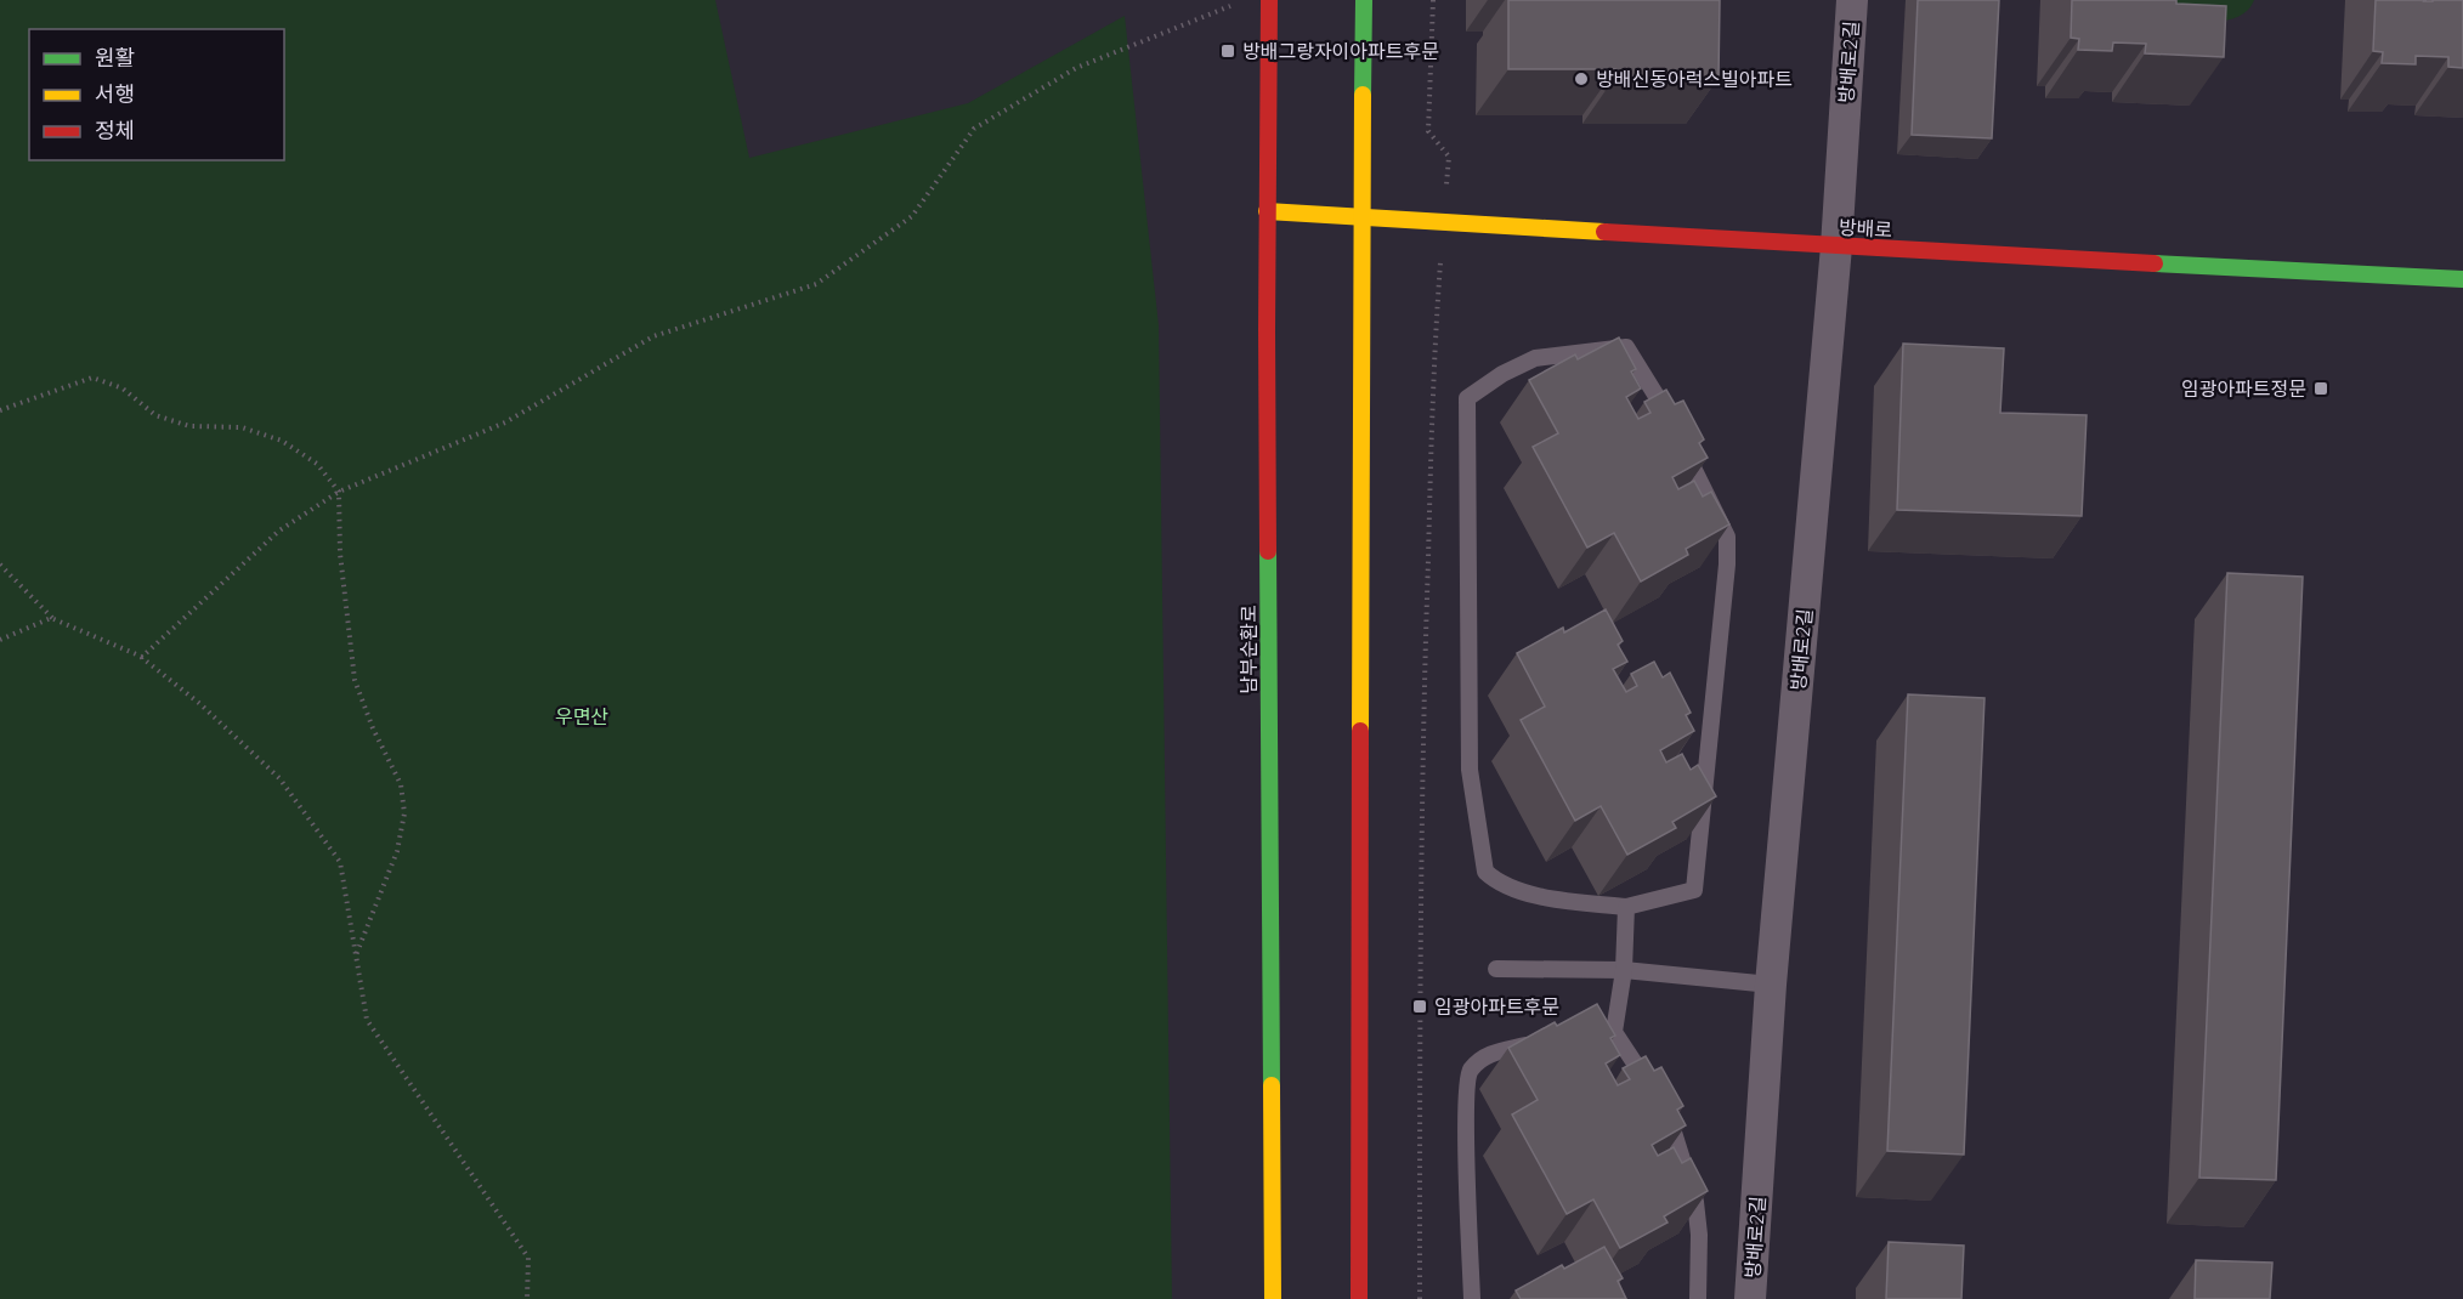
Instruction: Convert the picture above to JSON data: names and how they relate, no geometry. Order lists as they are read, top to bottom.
{
  "streets": {
    "main road": ["방배로", "남부순환로"],
    "street": ["방배로2길"]
  },
  "crossings": [
    ["방배로2길", "방배로"],
    ["방배로", "남부순환로"]
  ],
  "parks": ["우면산"],
  "places": {
    "transit": ["방배그랑자이아파트후문", "임광아파트정문", "임광아파트후문"],
    "other": ["방배신동아럭스빌아파트"]
  },
  "legend": ["원활", "서행", "정체"]
}
